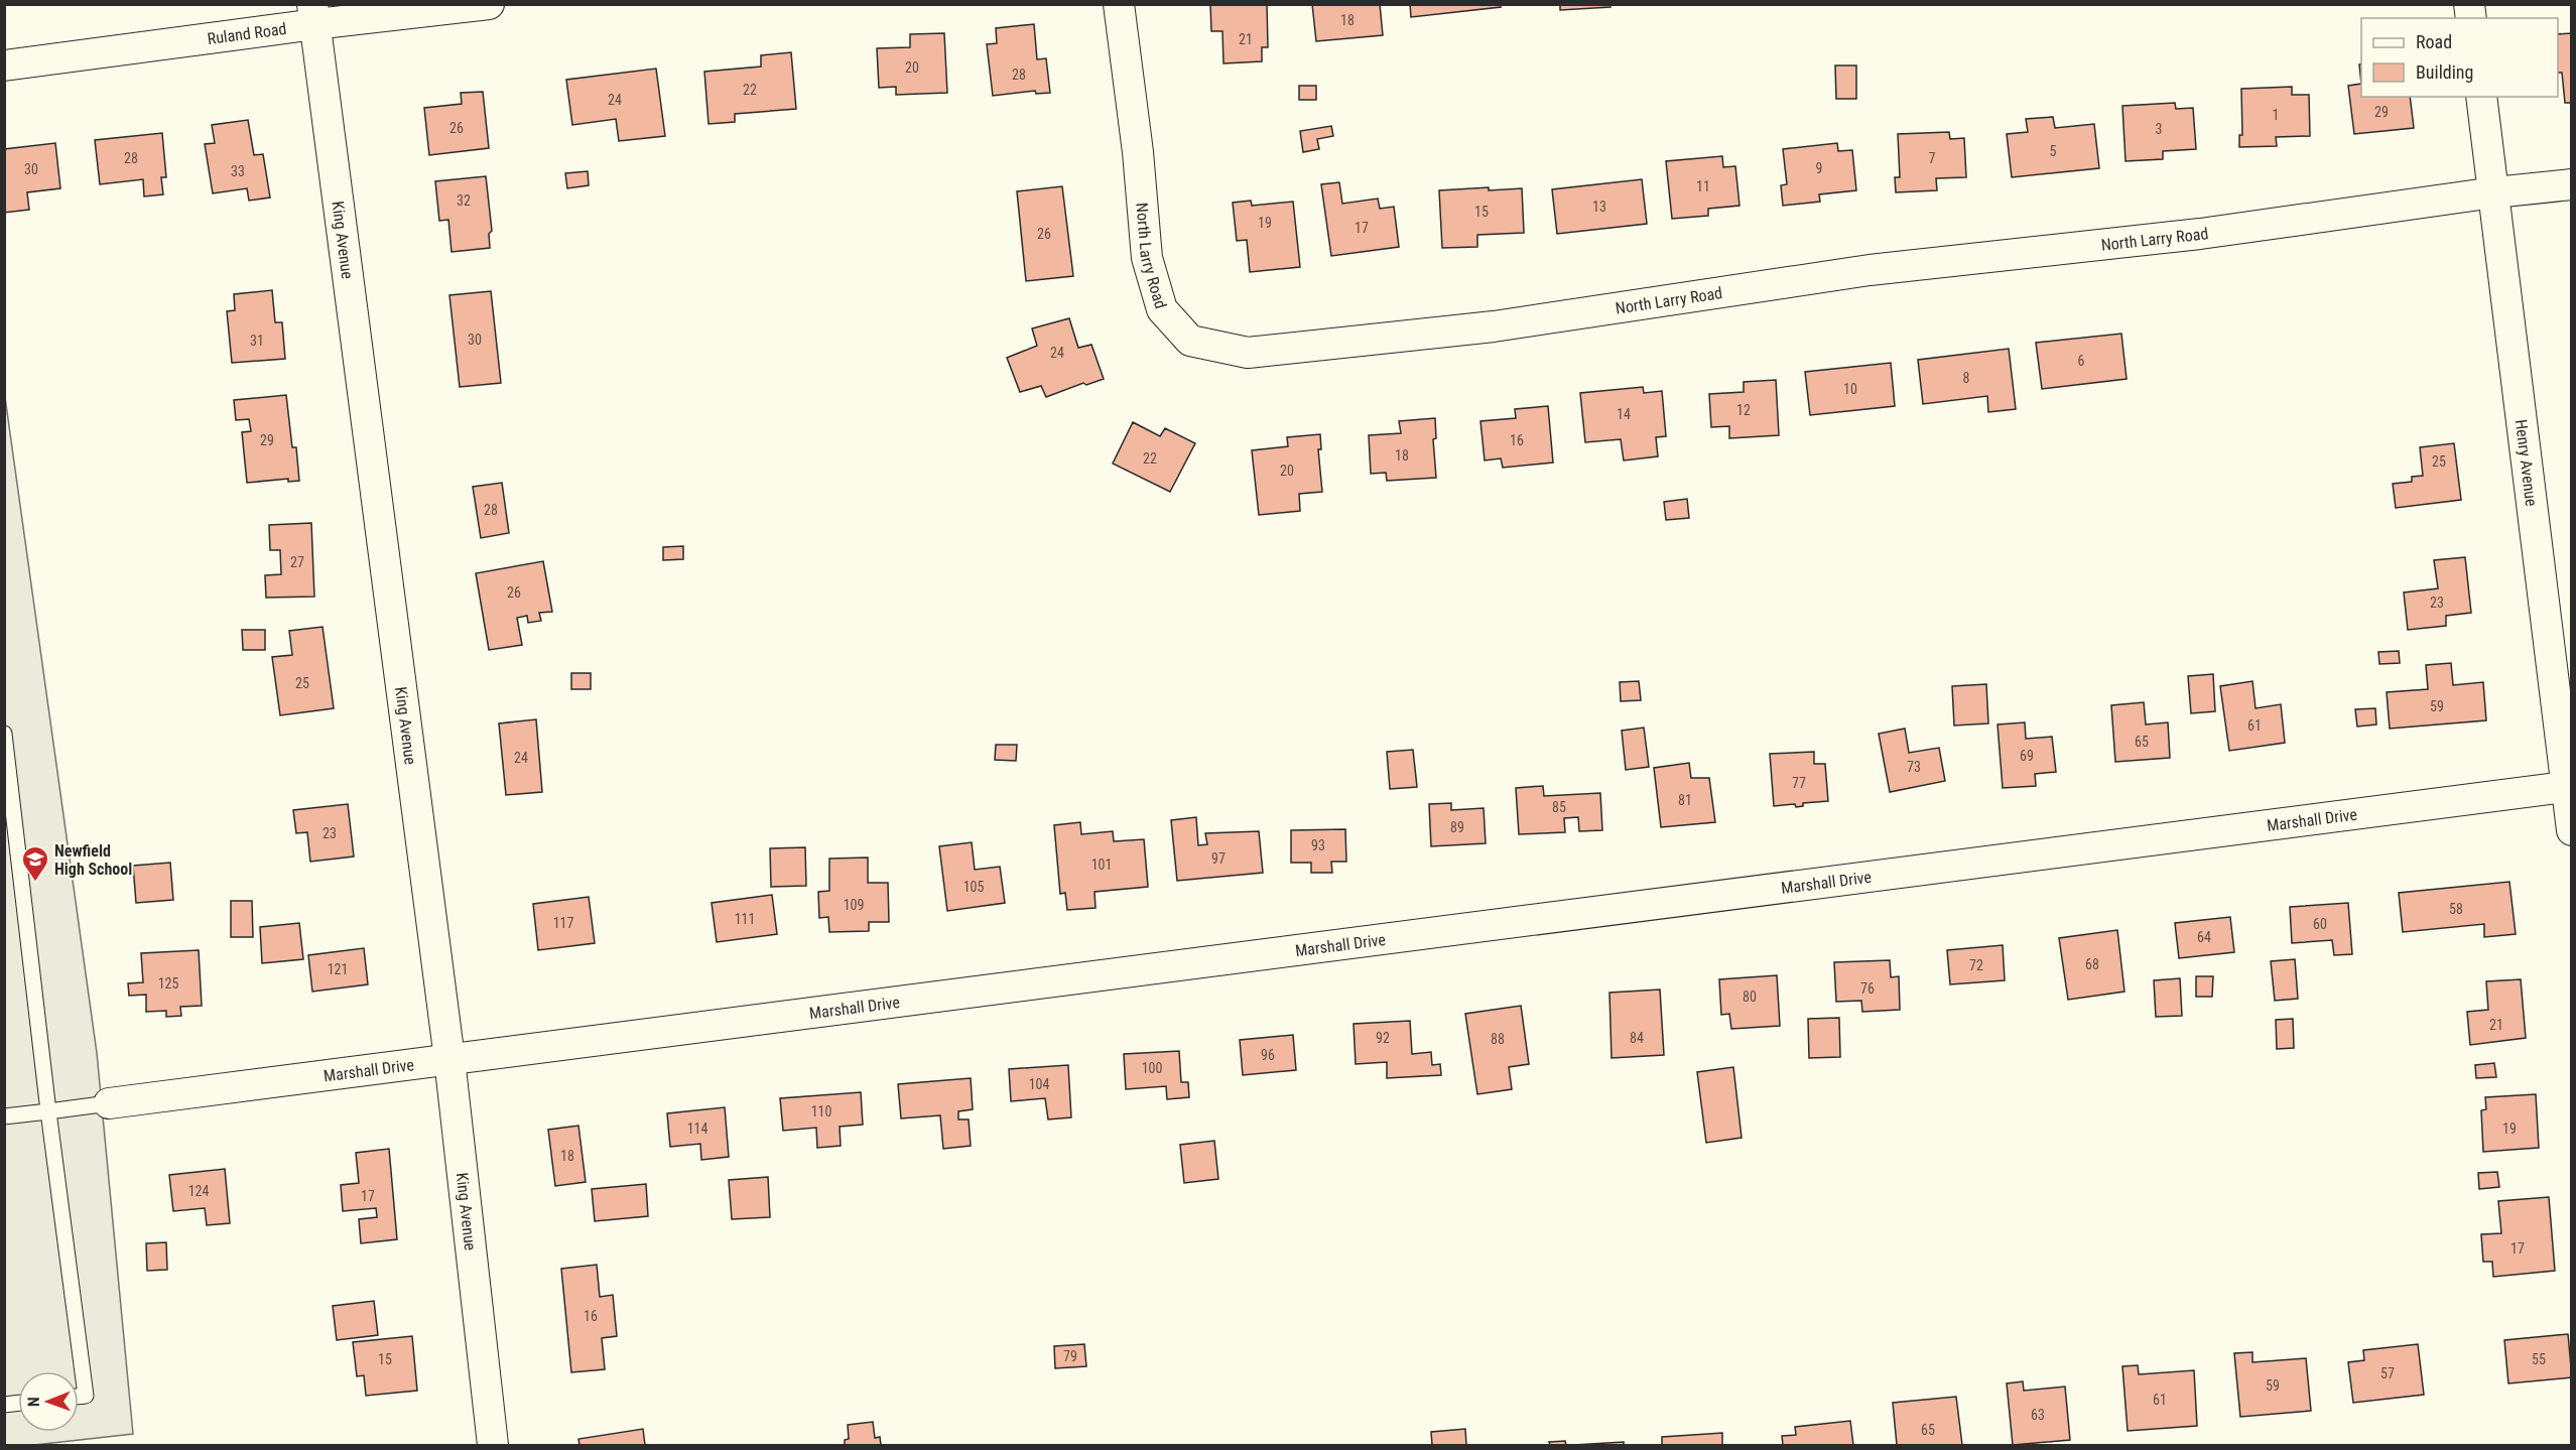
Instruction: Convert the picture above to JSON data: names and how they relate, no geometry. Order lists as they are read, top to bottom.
{
  "streets": {
    "street": [
      "Ruland Road",
      "King Avenue",
      "North Larry Road",
      "Henry Avenue",
      "Marshall Drive"
    ]
  },
  "crossings": [
    ["Ruland Road", "King Avenue"],
    ["King Avenue", "Marshall Drive"],
    ["North Larry Road", "Henry Avenue"],
    ["Henry Avenue", "Marshall Drive"]
  ],
  "places": {
    "school or university": ["Newfield High School"]
  },
  "house_numbers": [
    "18",
    "21",
    "20",
    "28",
    "22",
    "24",
    "29",
    "1",
    "26",
    "3",
    "5",
    "28",
    "7",
    "9",
    "30",
    "33",
    "11",
    "32",
    "13",
    "15",
    "19",
    "17",
    "26",
    "30",
    "31",
    "24",
    "6",
    "8",
    "10",
    "12",
    "14",
    "29",
    "16",
    "18",
    "22",
    "25",
    "20",
    "28",
    "27",
    "26",
    "23",
    "25",
    "59",
    "61",
    "65",
    "69",
    "24",
    "73",
    "77",
    "81",
    "85",
    "89",
    "23",
    "93",
    "97",
    "101",
    "105",
    "109",
    "58",
    "111",
    "117",
    "60",
    "64",
    "68",
    "72",
    "121",
    "125",
    "76",
    "80",
    "21",
    "92",
    "84",
    "88",
    "96",
    "100",
    "104",
    "110",
    "114",
    "19",
    "18",
    "124",
    "17",
    "17",
    "16",
    "79",
    "15",
    "55",
    "57",
    "59",
    "61",
    "63",
    "65"
  ],
  "legend": ["Road", "Building"],
  "north": "left"
}
